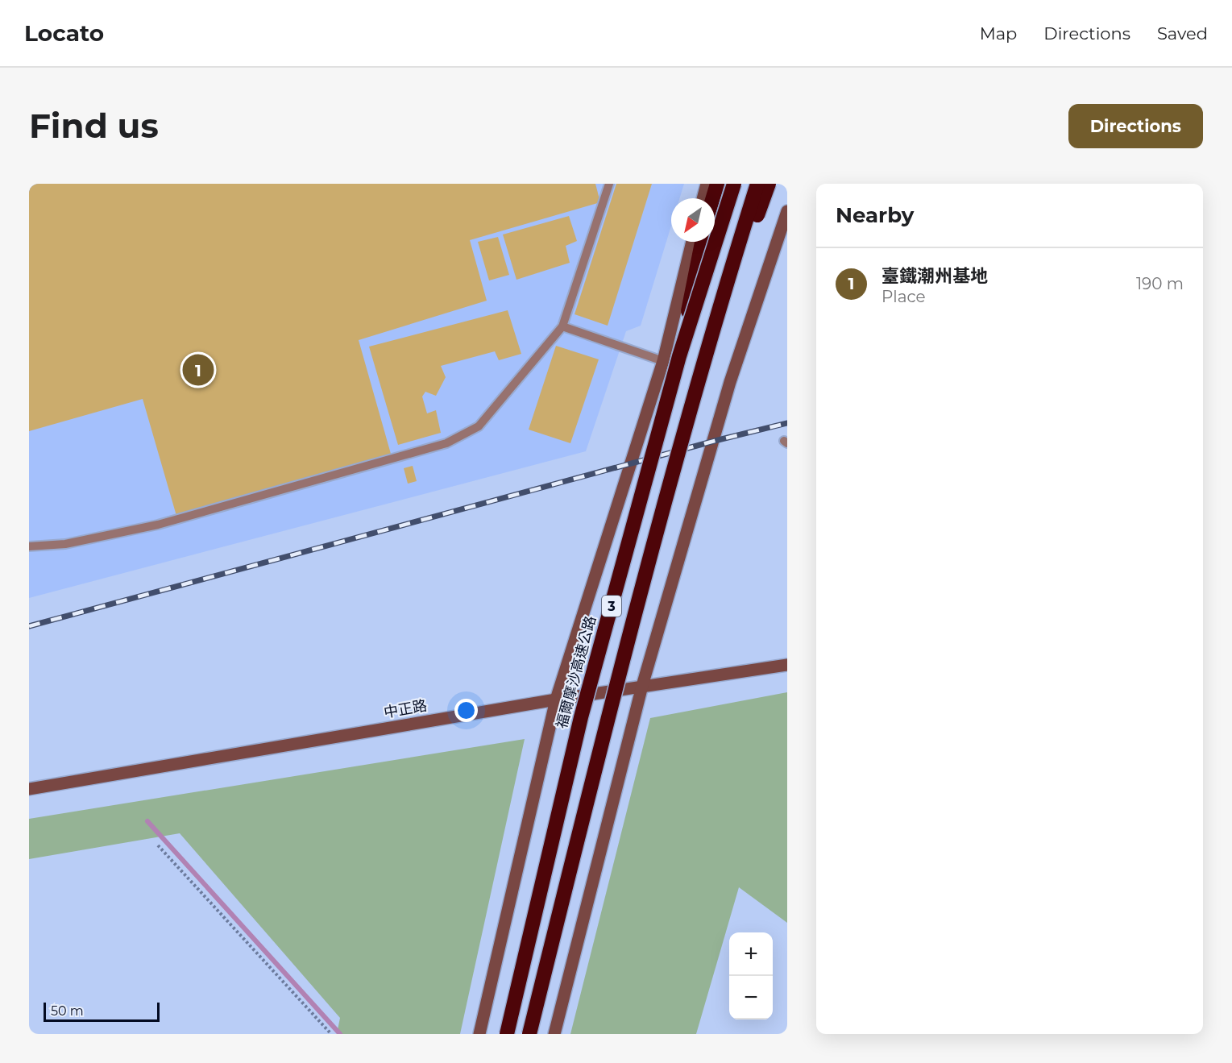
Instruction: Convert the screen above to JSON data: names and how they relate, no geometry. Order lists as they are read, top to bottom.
{
  "streets": {
    "highway": ["3", "福爾摩沙高速公路"],
    "street": ["中正路"]
  },
  "scale_bar": "50 m",
  "north": "bottom left",
  "page": {
    "header": "Locato",
    "nav": ["Map", "Directions", "Saved"],
    "buttons": "Directions",
    "title": "Find us",
    "heading": "Nearby",
    "list": [
      {
        "mark": "1",
        "name": "臺鐵潮州基地",
        "note": "Place",
        "value": "190 m"
      }
    ],
    "pins": "1",
    "map_buttons": ["+", "−"],
    "scale": "50 m"
  }
}
